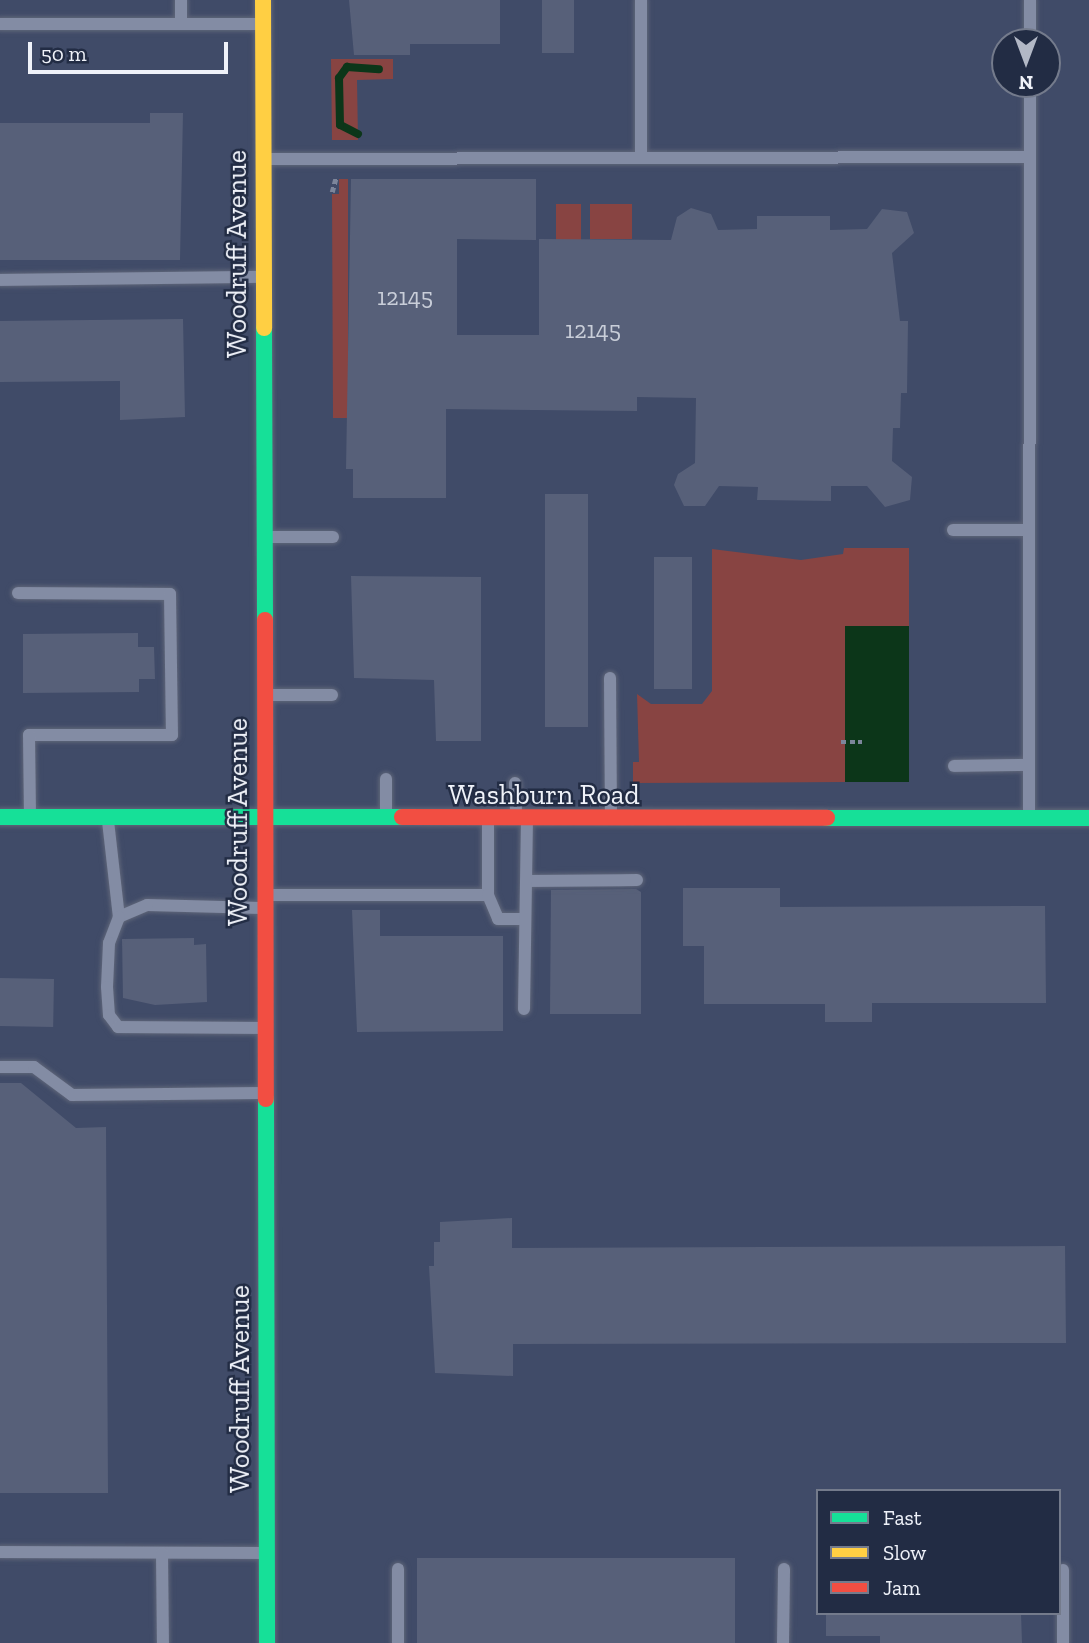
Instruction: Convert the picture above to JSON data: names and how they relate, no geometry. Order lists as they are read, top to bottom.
{
  "streets": {
    "main road": ["Woodruff Avenue", "Washburn Road"]
  },
  "crossings": [
    ["Woodruff Avenue", "Washburn Road"]
  ],
  "house_numbers": ["12145", "12145"],
  "legend": ["Fast", "Slow", "Jam"],
  "scale_bar": "50 m",
  "north": "bottom"
}
